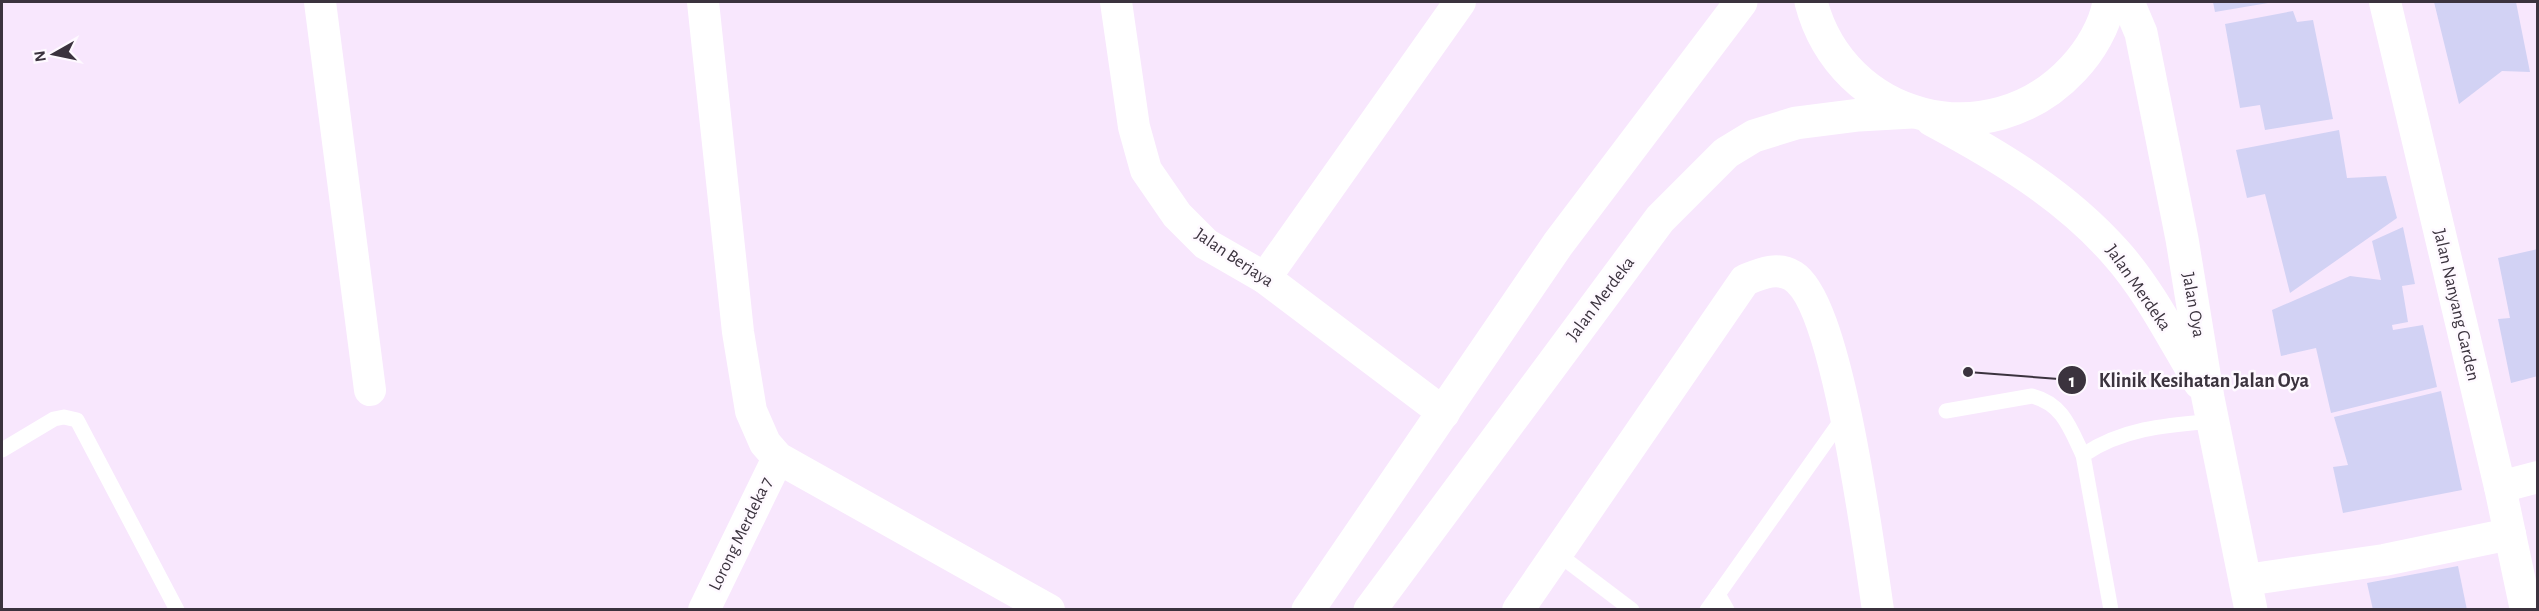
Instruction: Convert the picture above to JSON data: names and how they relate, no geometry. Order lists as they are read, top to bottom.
{
  "streets": {
    "main road": ["Jalan Merdeka", "Jalan Oya"],
    "street": ["Jalan Berjaya", "Jalan Nanyang Garden", "Lorong Merdeka 7"]
  },
  "crossings": [
    ["Jalan Merdeka", "Jalan Oya"]
  ],
  "places": ["Klinik Kesihatan Jalan Oya"],
  "north": "left"
}
